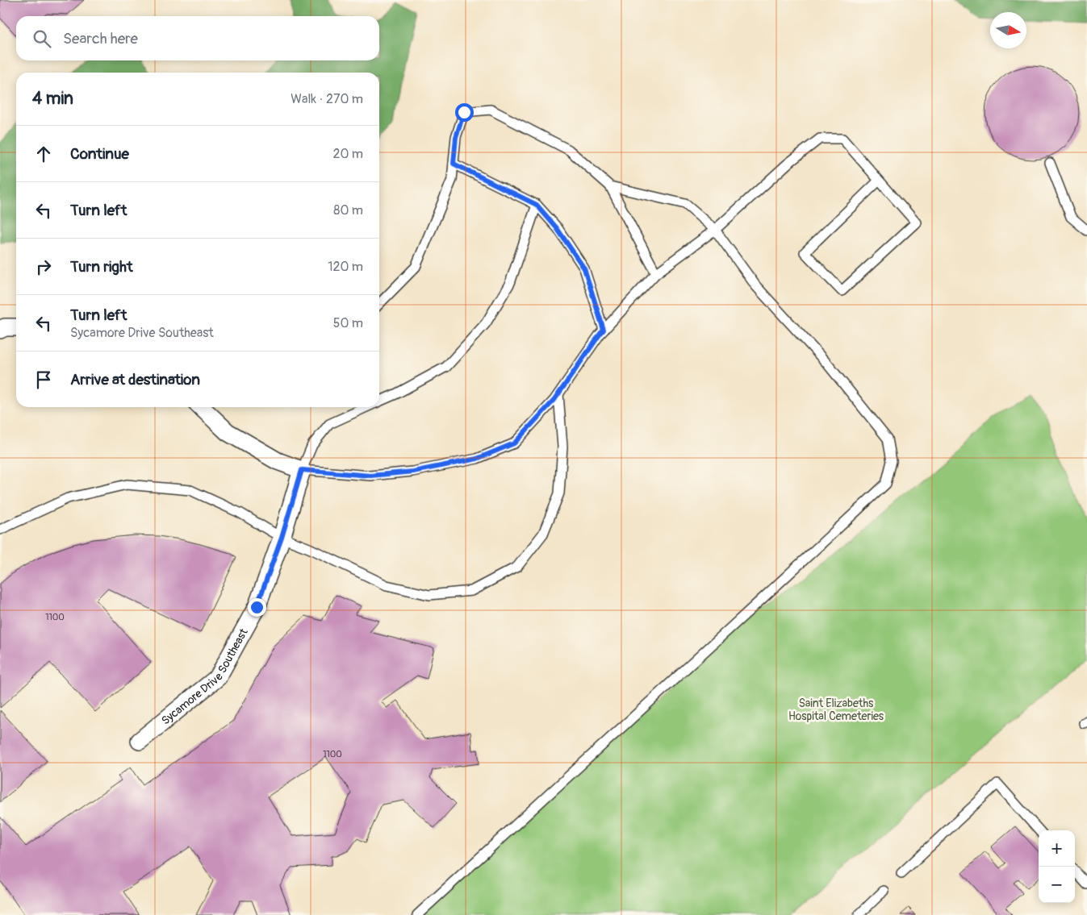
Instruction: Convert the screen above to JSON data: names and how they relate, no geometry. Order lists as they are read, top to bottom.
{
  "streets": {
    "street": ["Sycamore Drive Southeast"]
  },
  "parks": ["Saint Elizabeths Hospital Cemeteries"],
  "house_numbers": ["1100", "1100"],
  "north": "right",
  "page": {
    "search": "Search here",
    "heading": ["4 min", "Walk · 270 m"],
    "list": [
      ["Continue", "20 m"],
      ["Turn left", "80 m"],
      ["Turn right", "120 m"],
      ["Turn left", "Sycamore Drive Southeast", "50 m"],
      "Arrive at destination"
    ],
    "map_buttons": ["+", "−"]
  }
}
